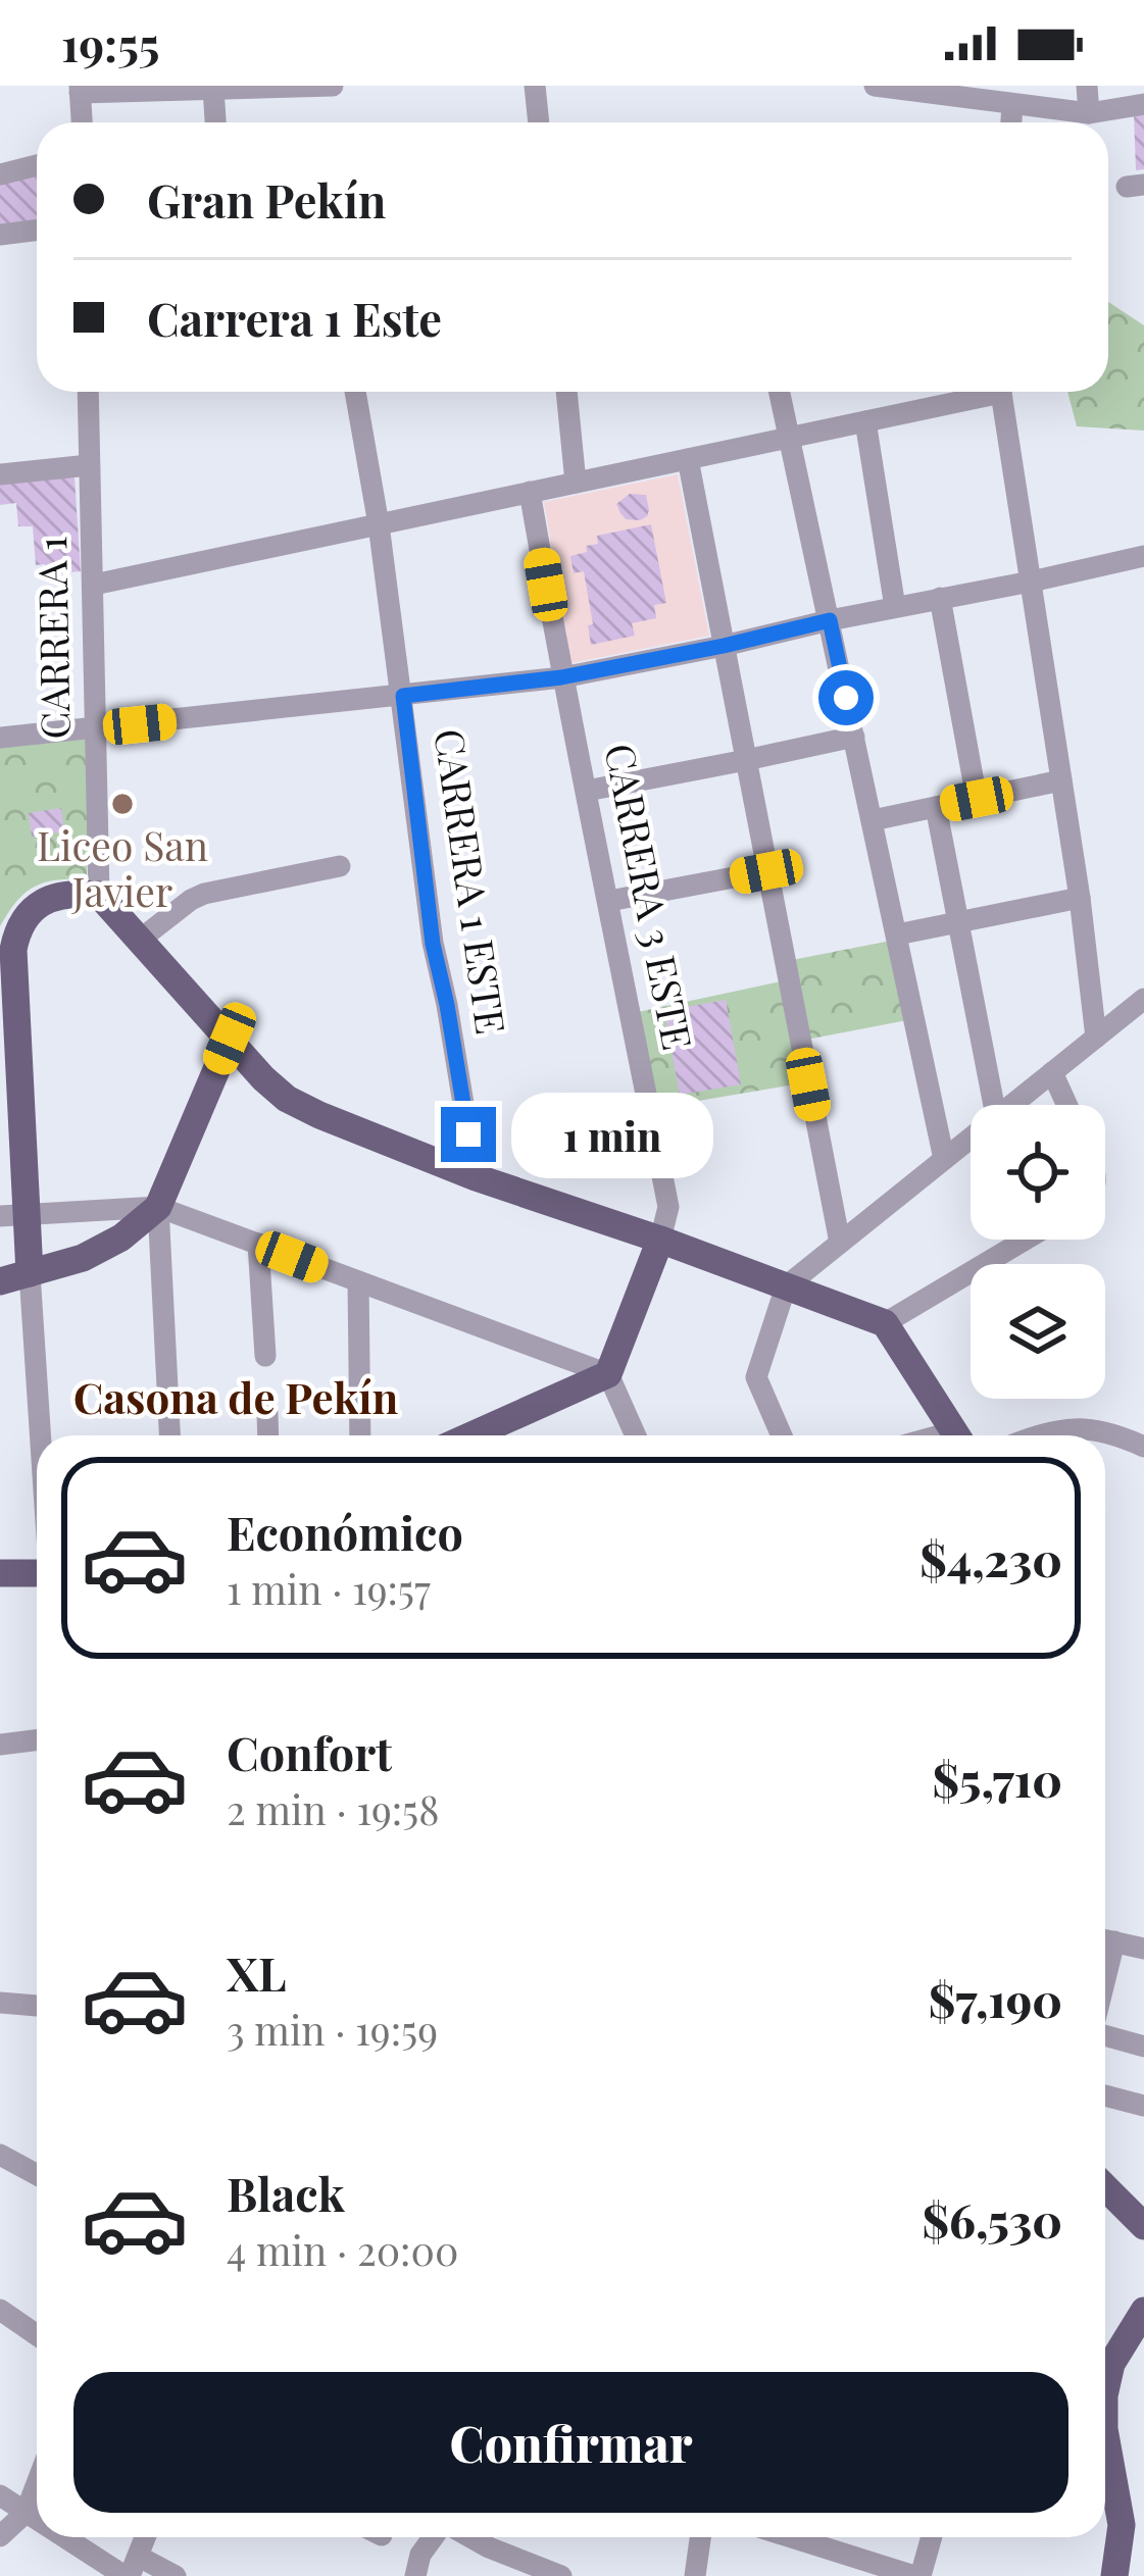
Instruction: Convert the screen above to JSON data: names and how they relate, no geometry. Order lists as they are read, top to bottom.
{
  "streets": {
    "main road": ["CARRERA 3 ESTE"],
    "street": ["CARRERA 1", "CARRERA 1 ESTE"]
  },
  "districts": ["Casona de Pekín"],
  "places": ["Liceo San Javier"],
  "page": {
    "status": "19:55",
    "banner": ["Gran Pekín", "Carrera 1 Este"],
    "bubble": "1 min",
    "list": [
      {
        "name": "Económico",
        "note": "1 min · 19:57",
        "value": "$4,230"
      },
      {
        "name": "Confort",
        "note": "2 min · 19:58",
        "value": "$5,710"
      },
      {
        "name": "XL",
        "note": "3 min · 19:59",
        "value": "$7,190"
      },
      {
        "name": "Black",
        "note": "4 min · 20:00",
        "value": "$6,530"
      }
    ],
    "buttons": "Confirmar"
  }
}
